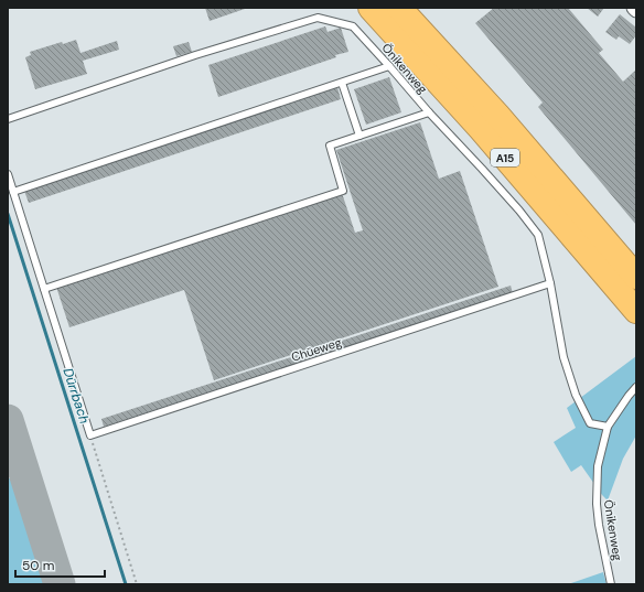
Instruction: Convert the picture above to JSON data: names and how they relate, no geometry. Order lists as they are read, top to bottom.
{
  "streets": {
    "highway": ["A15"],
    "lane": ["Önikenweg", "Chüeweg"]
  },
  "crossings": [
    ["Önikenweg", "Chüeweg"]
  ],
  "water": ["Dürrbach"],
  "scale_bar": "50 m"
}
